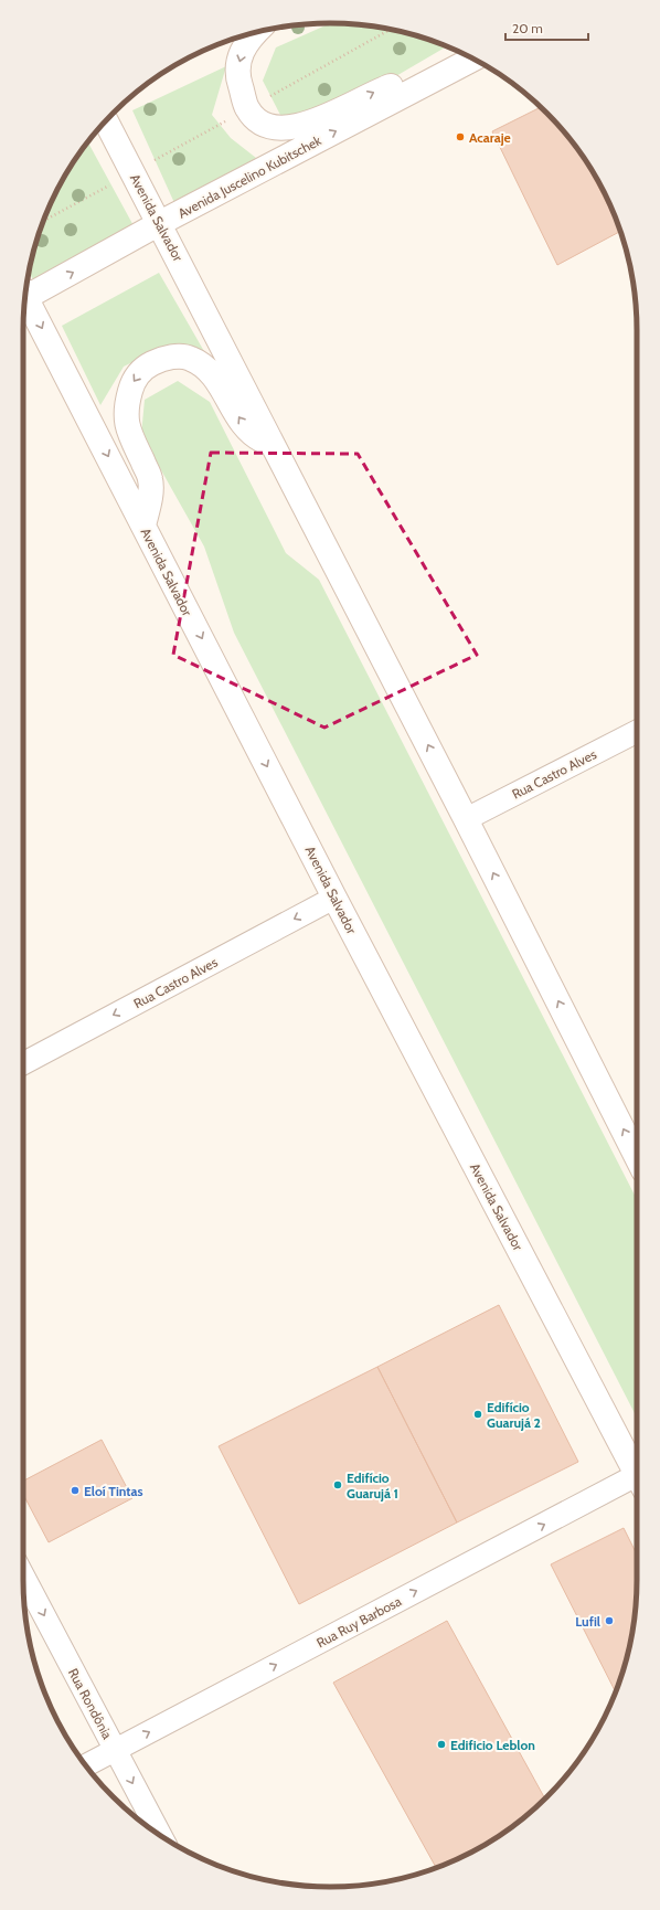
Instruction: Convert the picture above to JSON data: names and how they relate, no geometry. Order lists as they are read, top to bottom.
{
  "streets": {
    "main road": ["Avenida Juscelino Kubitschek", "Avenida Salvador"],
    "street": ["Rua Castro Alves", "Rua Ruy Barbosa", "Rua Rondônia"]
  },
  "crossings": [
    ["Avenida Juscelino Kubitschek", "Avenida Salvador"],
    ["Avenida Salvador", "Rua Castro Alves"],
    ["Rua Ruy Barbosa", "Rua Rondônia"]
  ],
  "one_way": [
    "Avenida Juscelino Kubitschek",
    "Rua Castro Alves",
    "Rua Ruy Barbosa",
    "Rua Rondônia"
  ],
  "places": [
    "Acaraje",
    "Edifício Guarujá 2",
    "Edifício Guarujá 1",
    "Eloí Tintas",
    "Lufil",
    "Edificio Leblon"
  ],
  "scale_bar": "20 m"
}
